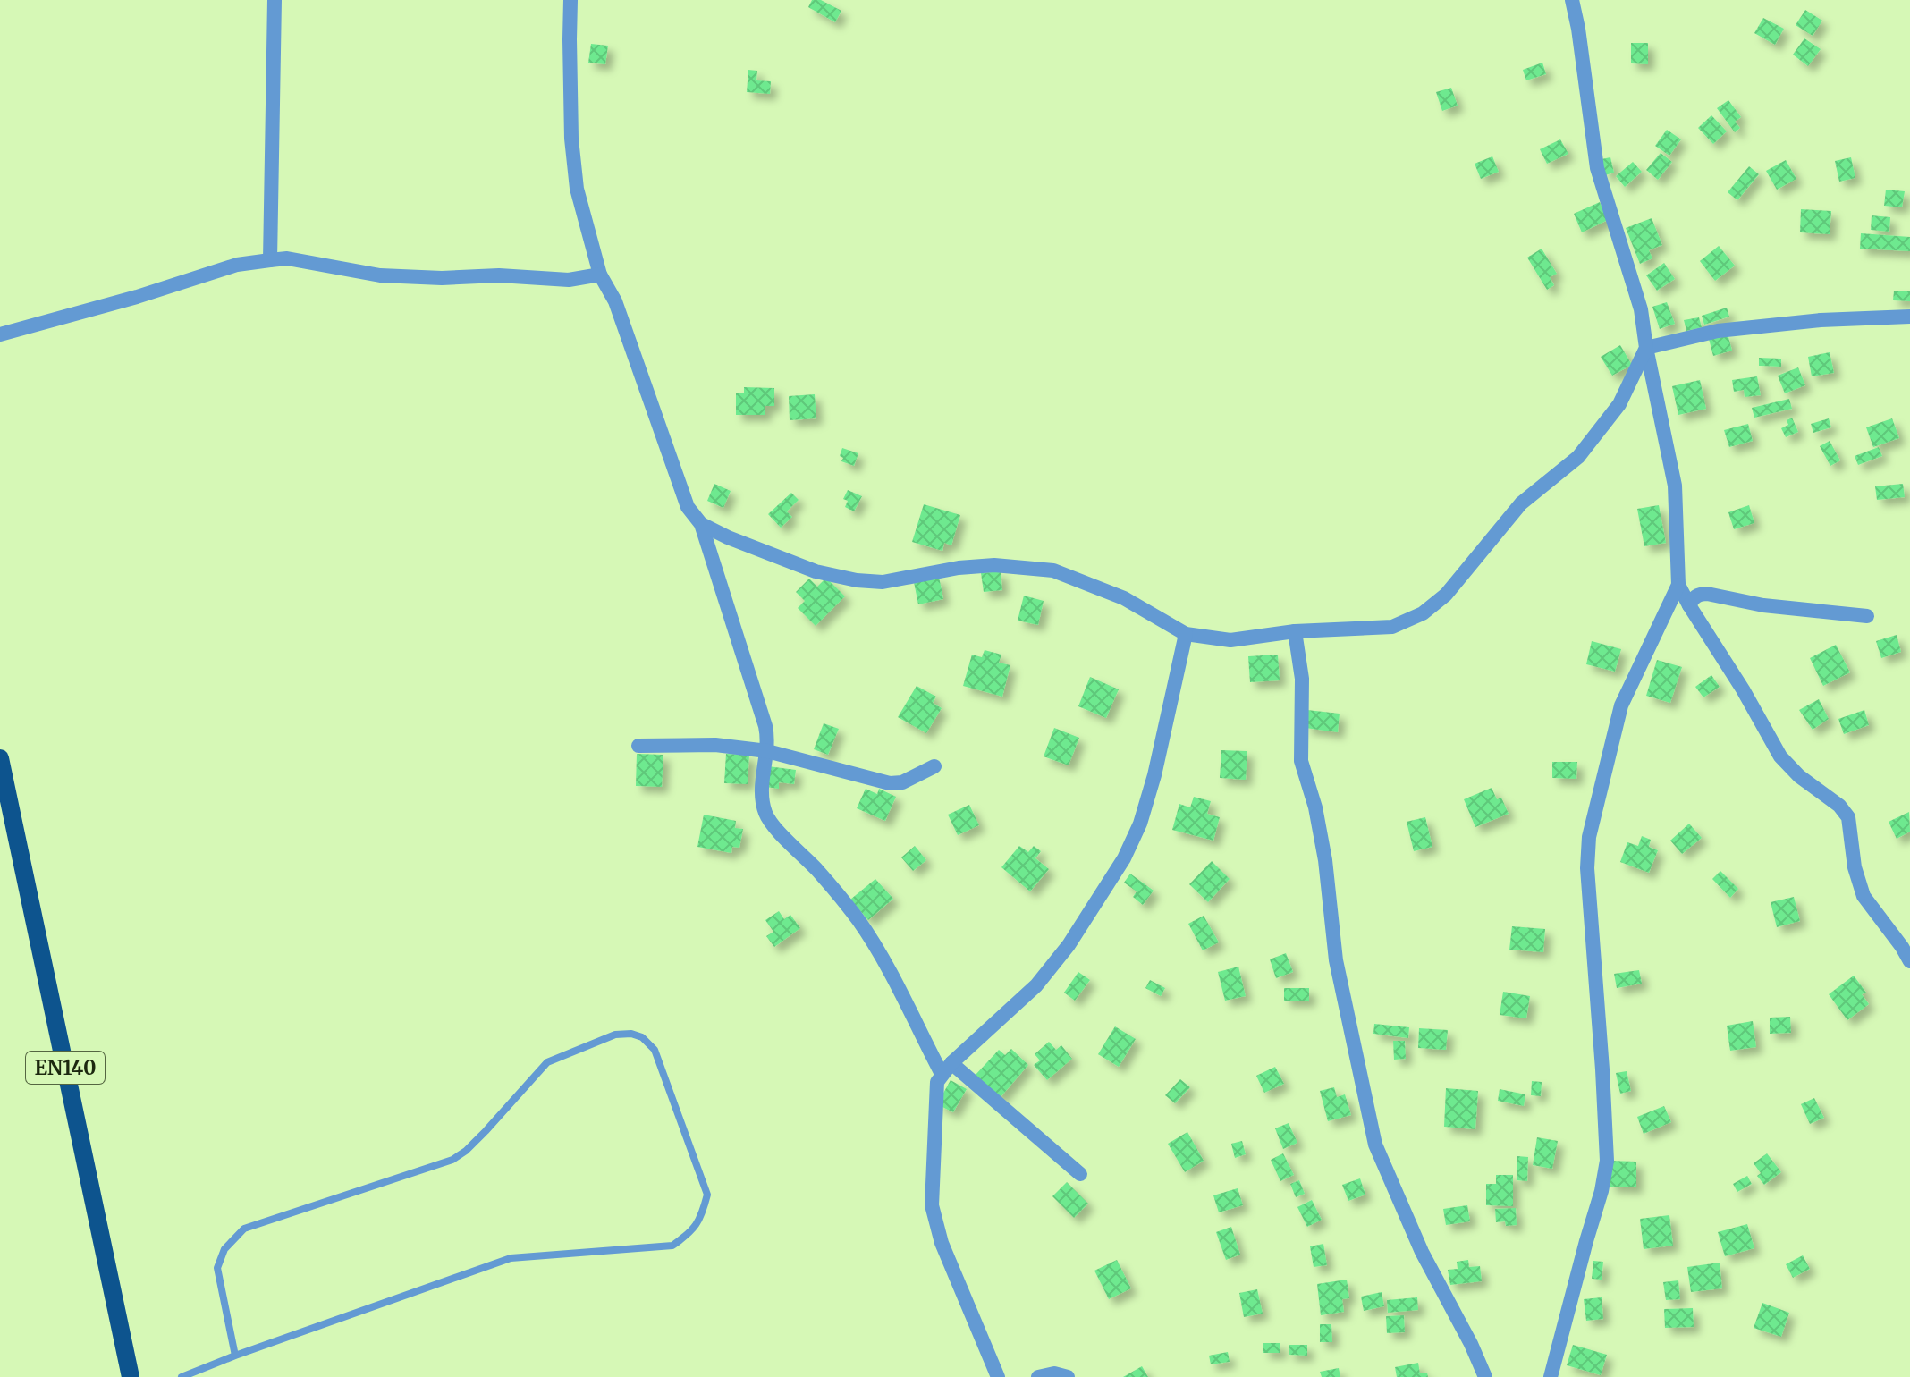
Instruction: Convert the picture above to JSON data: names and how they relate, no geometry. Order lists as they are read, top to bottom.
{
  "streets": {
    "main road": ["EN140"]
  }
}
